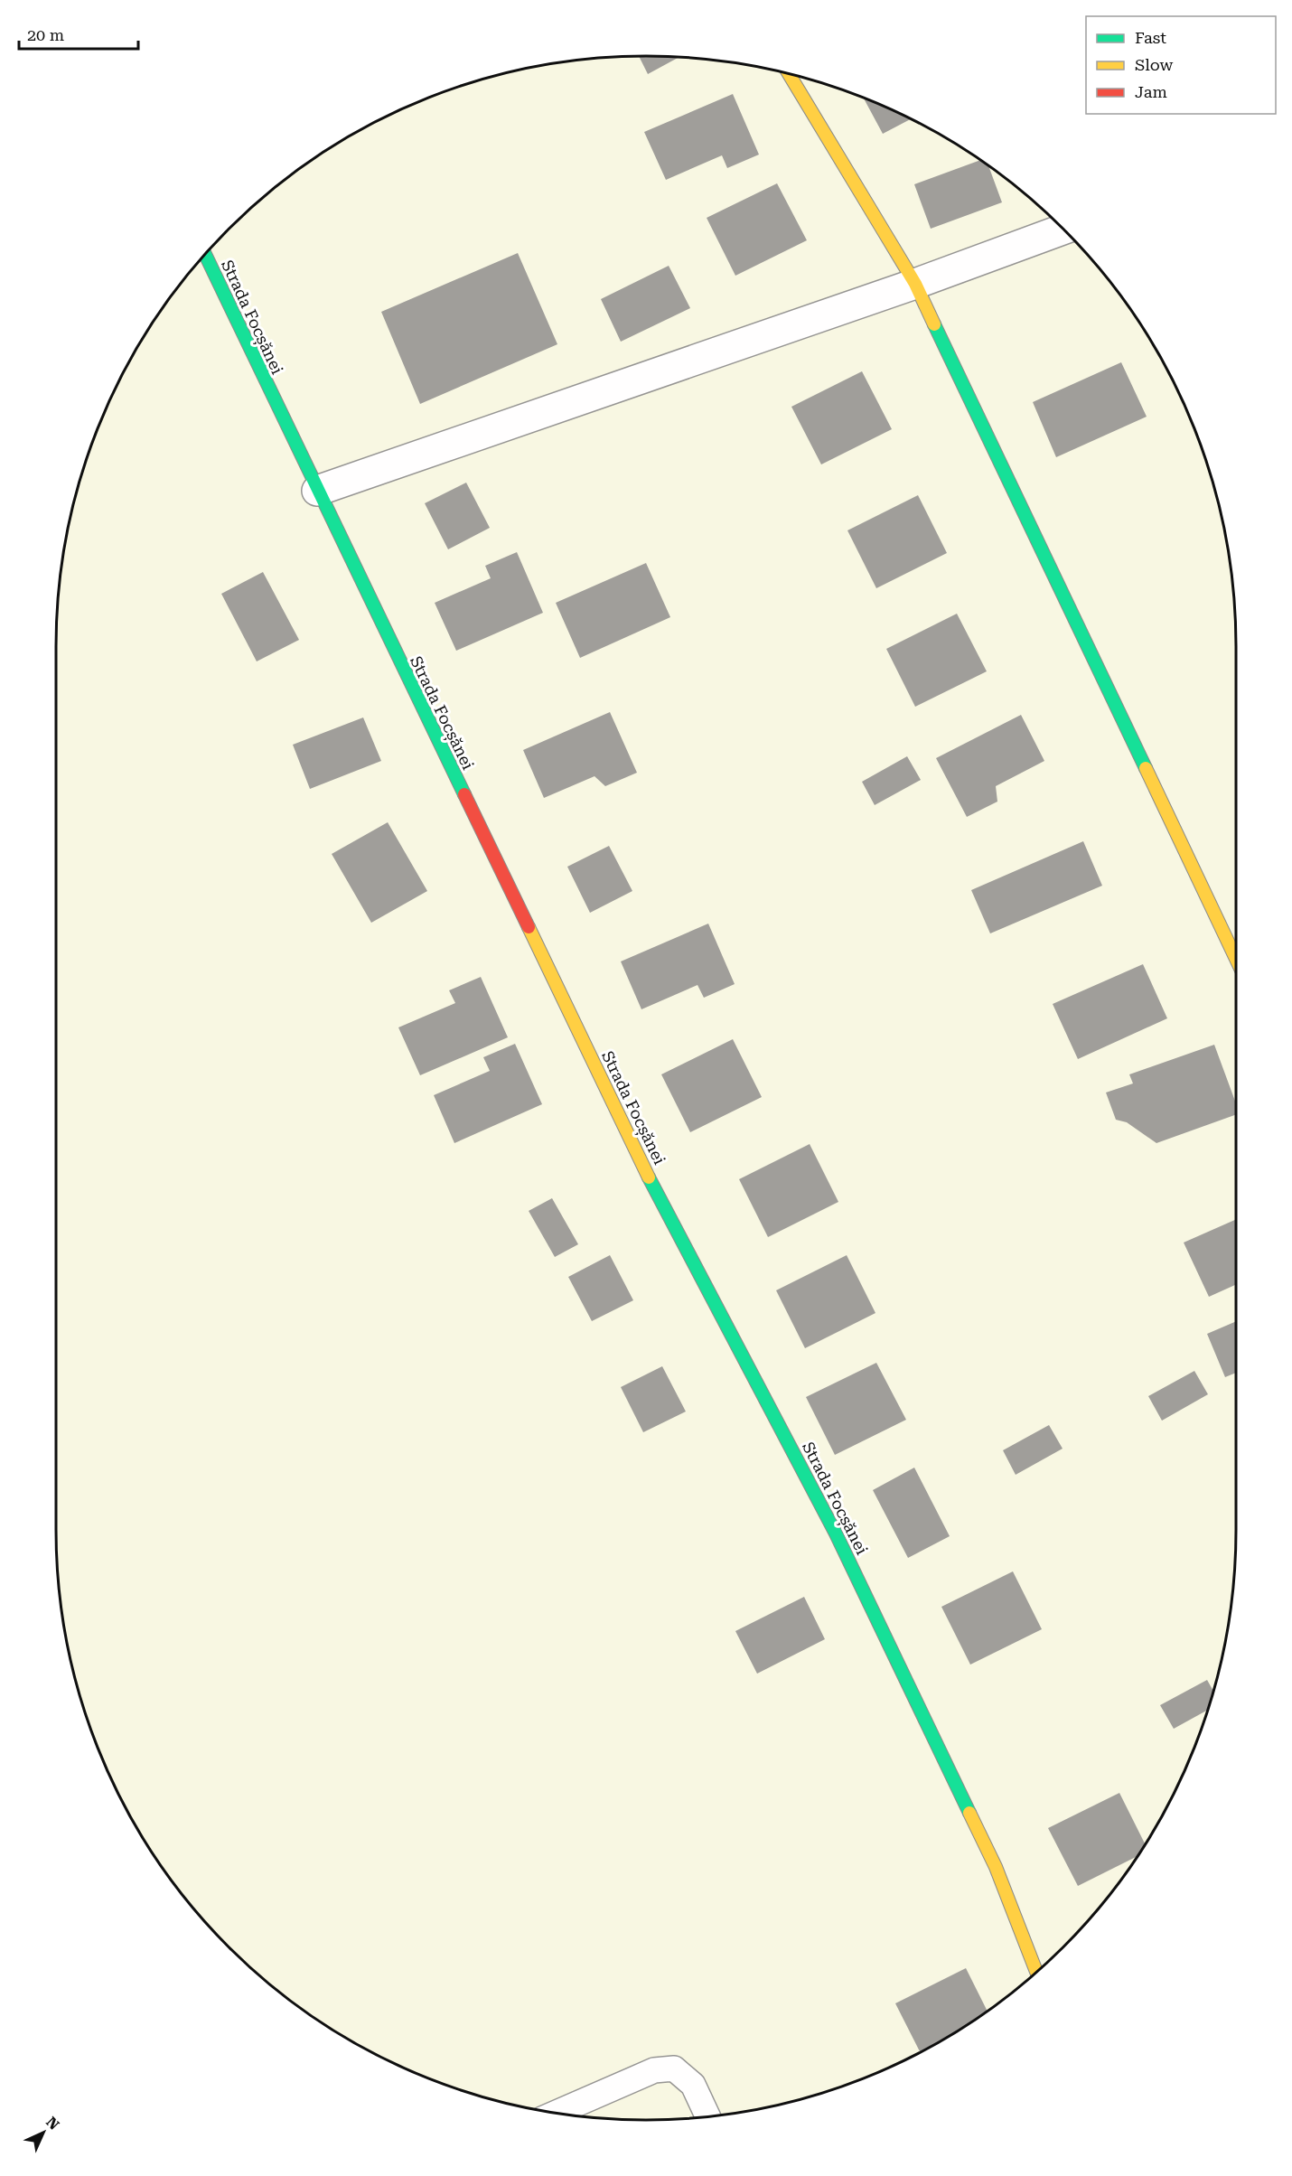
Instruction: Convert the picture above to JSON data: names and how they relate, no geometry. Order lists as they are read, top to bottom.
{
  "streets": {
    "street": ["Strada Focșănei"]
  },
  "legend": ["Fast", "Slow", "Jam"],
  "scale_bar": "20 m",
  "north": "top right"
}
